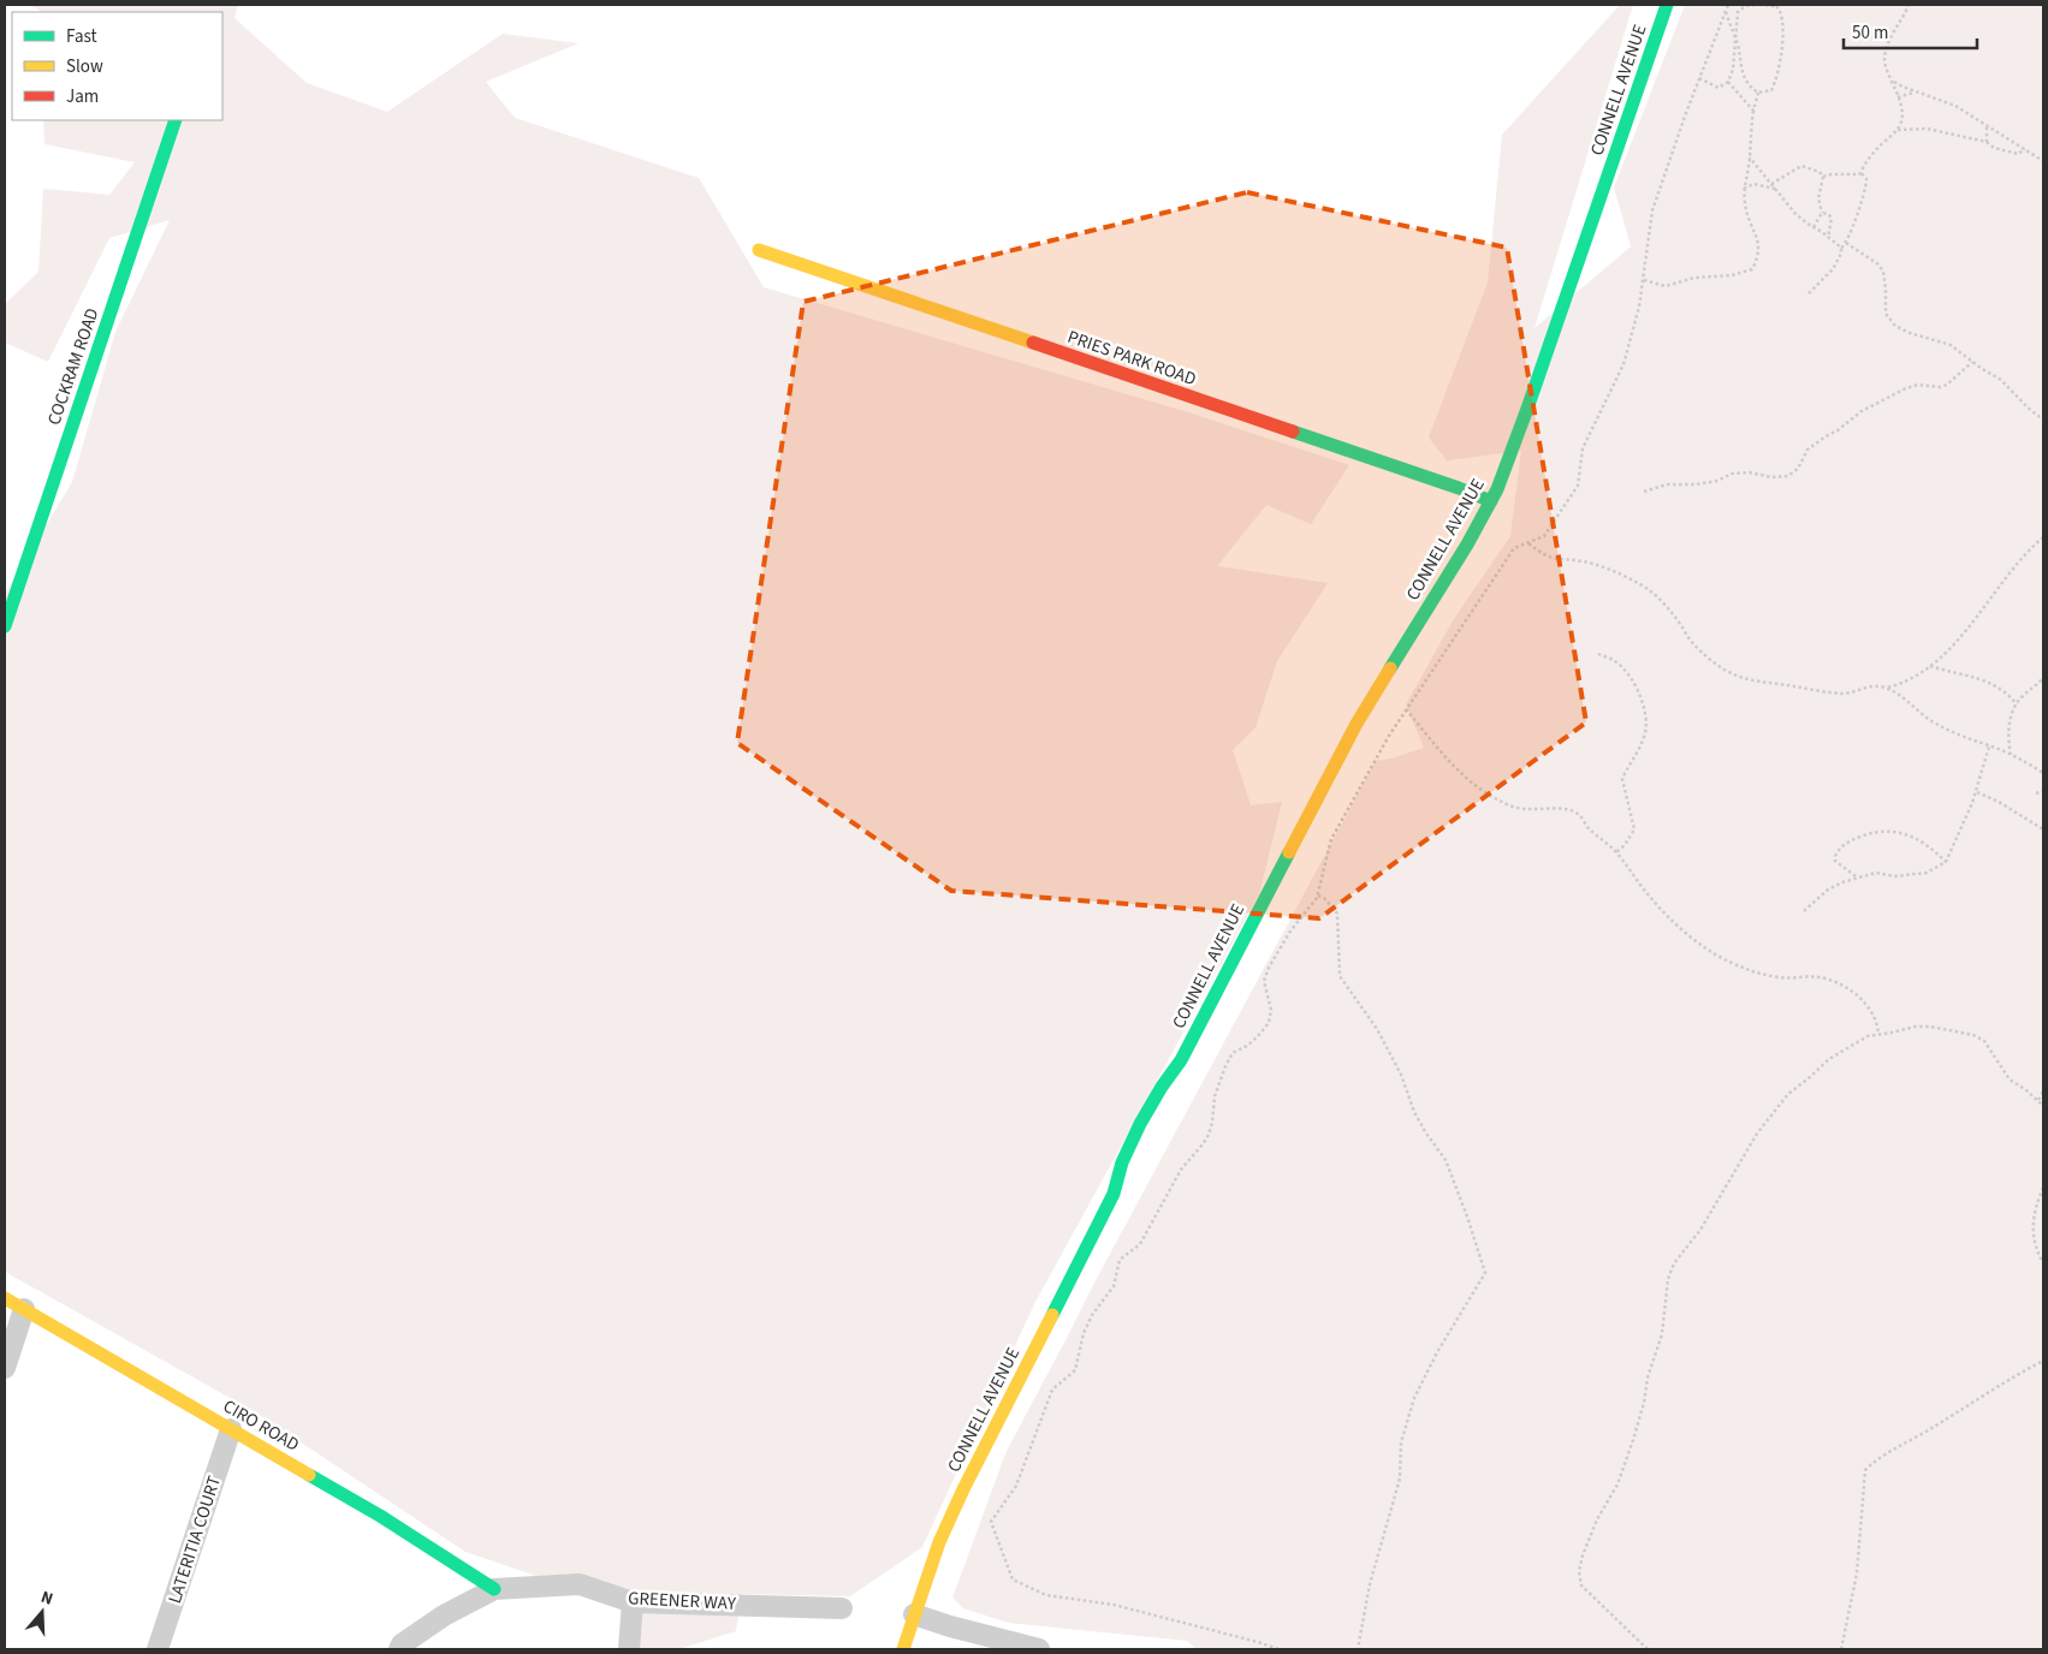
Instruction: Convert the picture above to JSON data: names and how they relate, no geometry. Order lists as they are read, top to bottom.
{
  "streets": {
    "street": [
      "CONNELL AVENUE",
      "PRIES PARK ROAD",
      "COCKRAM ROAD",
      "CIRO ROAD",
      "LATERITIA COURT",
      "GREENER WAY"
    ]
  },
  "crossings": [
    ["CONNELL AVENUE", "PRIES PARK ROAD"],
    ["CIRO ROAD", "LATERITIA COURT"],
    ["CIRO ROAD", "GREENER WAY"]
  ],
  "legend": ["Fast", "Slow", "Jam"],
  "scale_bar": "50 m",
  "north": "top"
}
